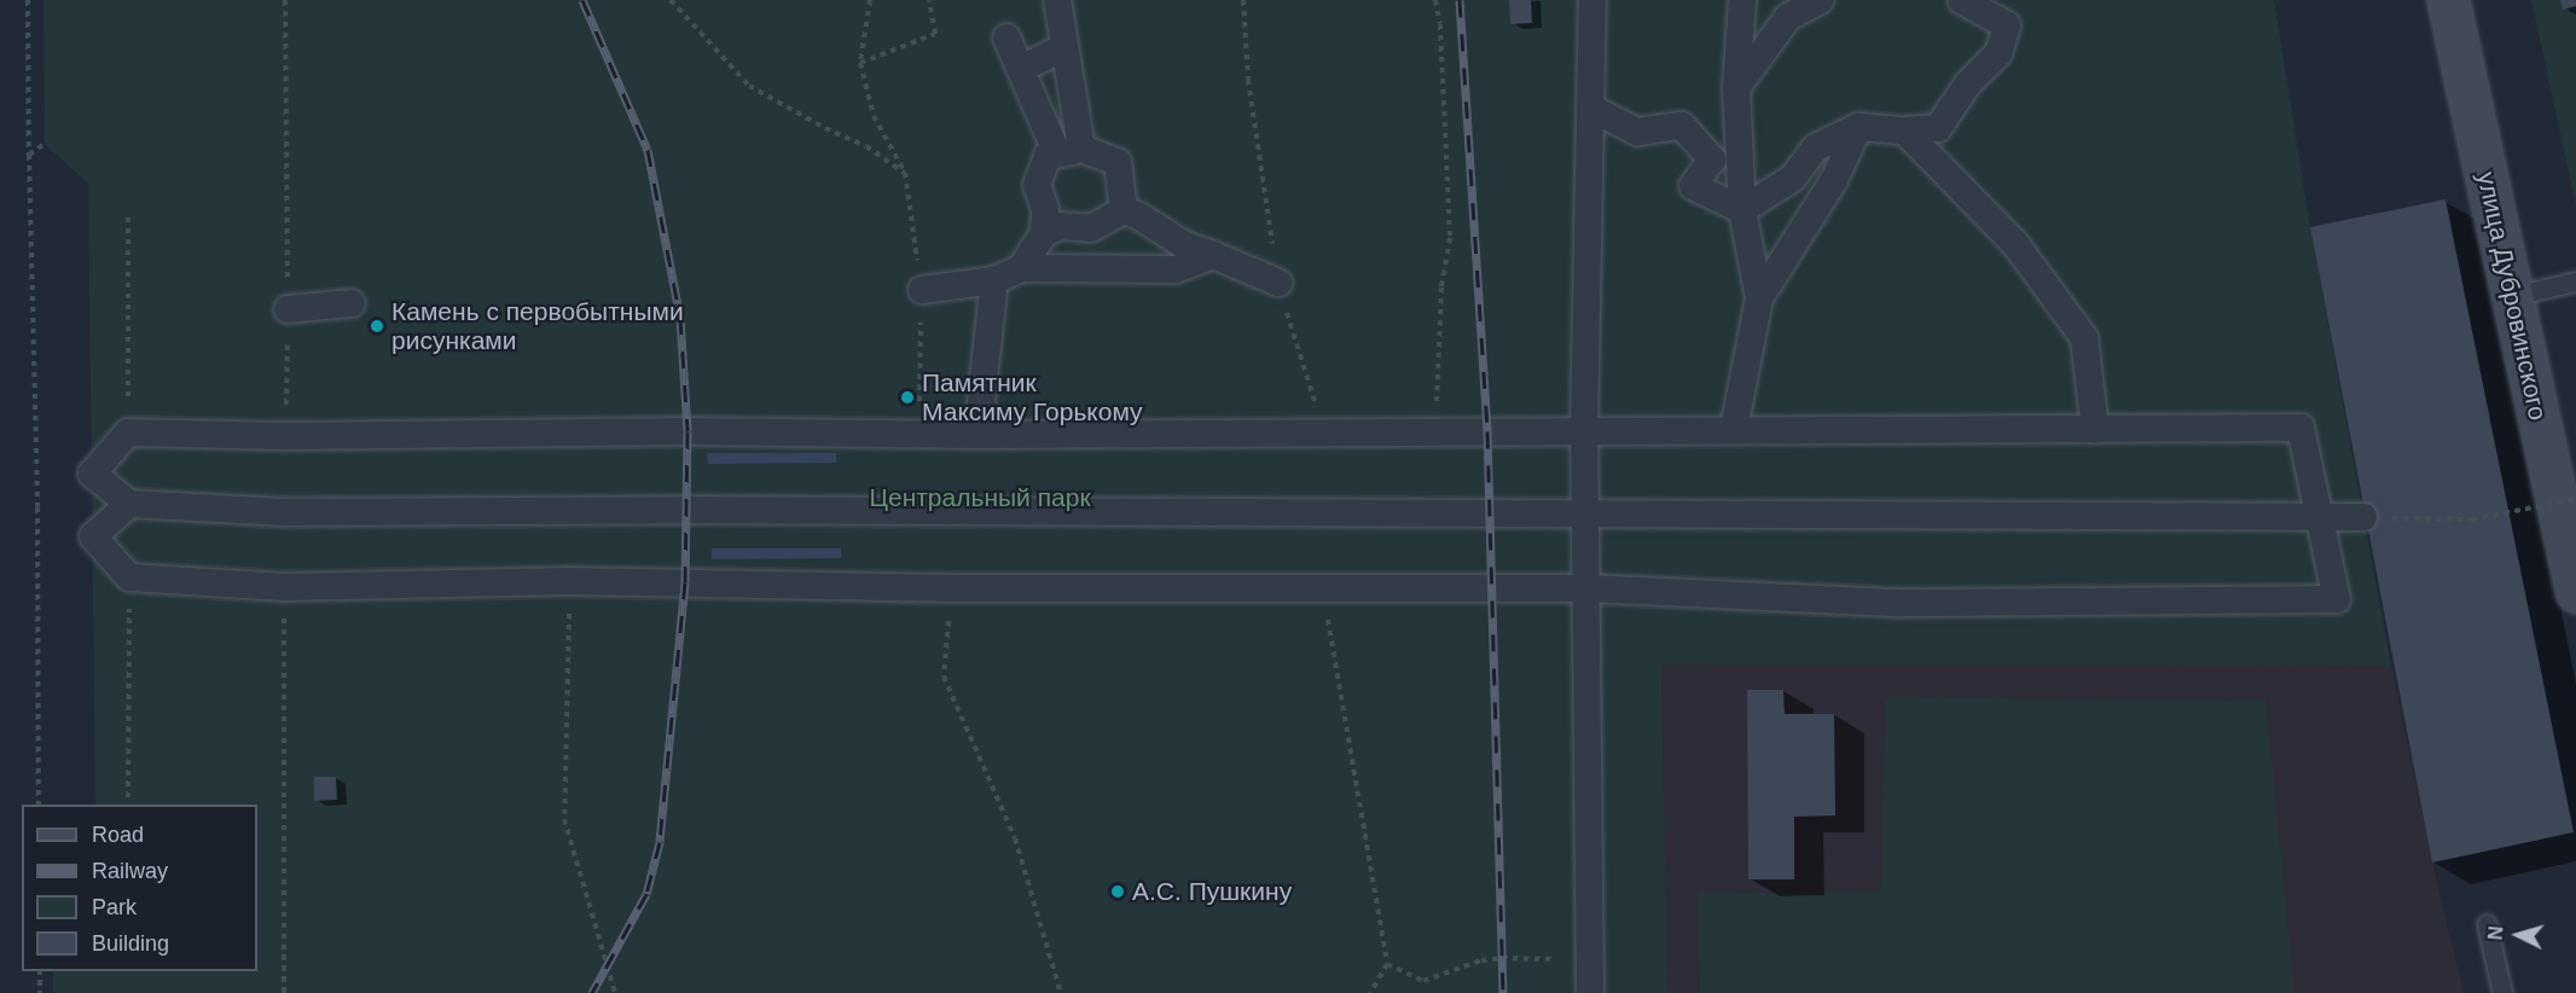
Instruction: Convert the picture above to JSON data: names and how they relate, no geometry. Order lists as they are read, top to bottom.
{
  "streets": {
    "main road": ["улица Дубровинского"]
  },
  "parks": ["Центральный парк"],
  "places": ["Камень с первобытными рисунками", "Памятник Максиму Горькому", "А.С. Пушкину"],
  "legend": [
    "Road",
    "Railway",
    "Park",
    "Building"
  ],
  "north": "left"
}
